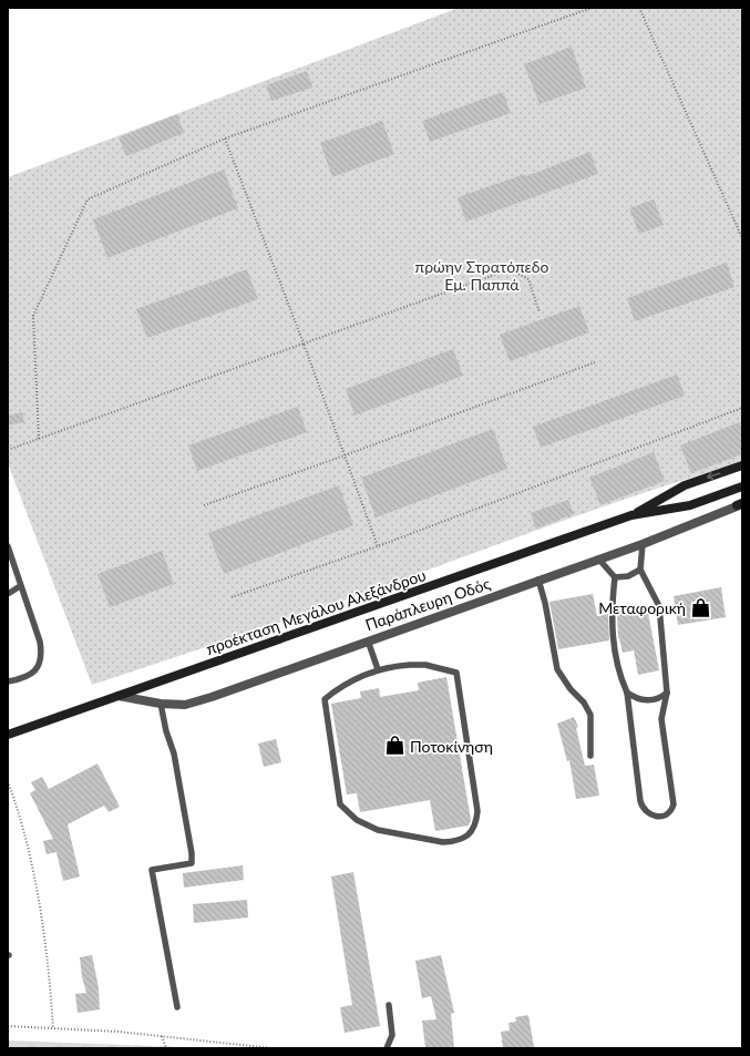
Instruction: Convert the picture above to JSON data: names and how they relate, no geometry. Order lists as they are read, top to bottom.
{
  "streets": {
    "main road": ["προέκταση Μεγάλου Αλεξάνδρου"],
    "street": ["Παράπλευρη Οδός"]
  },
  "crossings": [
    ["Παράπλευρη Οδός", "προέκταση Μεγάλου Αλεξάνδρου"]
  ],
  "parks": ["πρώην Στρατόπεδο Εμ. Παππά"],
  "places": {
    "shop": ["Μεταφορική", "Ποτοκίνηση"]
  }
}
